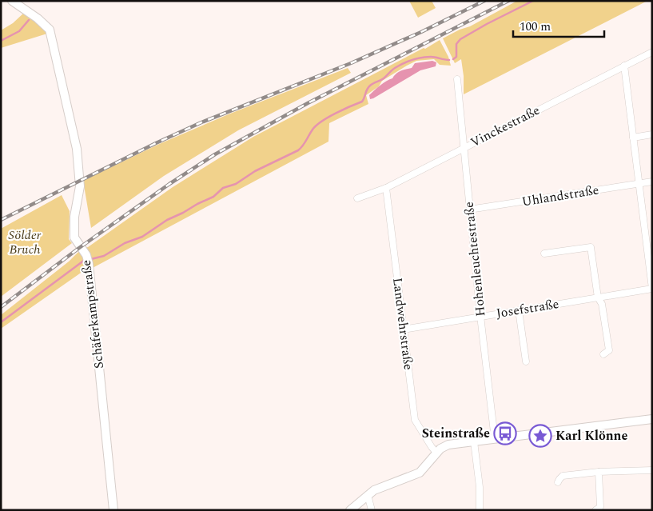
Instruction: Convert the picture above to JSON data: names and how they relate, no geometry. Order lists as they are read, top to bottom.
{
  "streets": {
    "street": [
      "Vinckestraße",
      "Uhlandstraße",
      "Hohenleuchtestraße",
      "Josefstraße",
      "Schäferkampstraße",
      "Landwehrstraße"
    ]
  },
  "crossings": [
    ["Vinckestraße", "Hohenleuchtestraße"],
    ["Vinckestraße", "Landwehrstraße"],
    ["Uhlandstraße", "Hohenleuchtestraße"],
    ["Hohenleuchtestraße", "Josefstraße"],
    ["Josefstraße", "Landwehrstraße"]
  ],
  "parks": ["Sölder Bruch"],
  "places": {
    "bus stop": ["Steinstraße"],
    "place": ["Karl Klönne"]
  },
  "scale_bar": "100 m"
}
